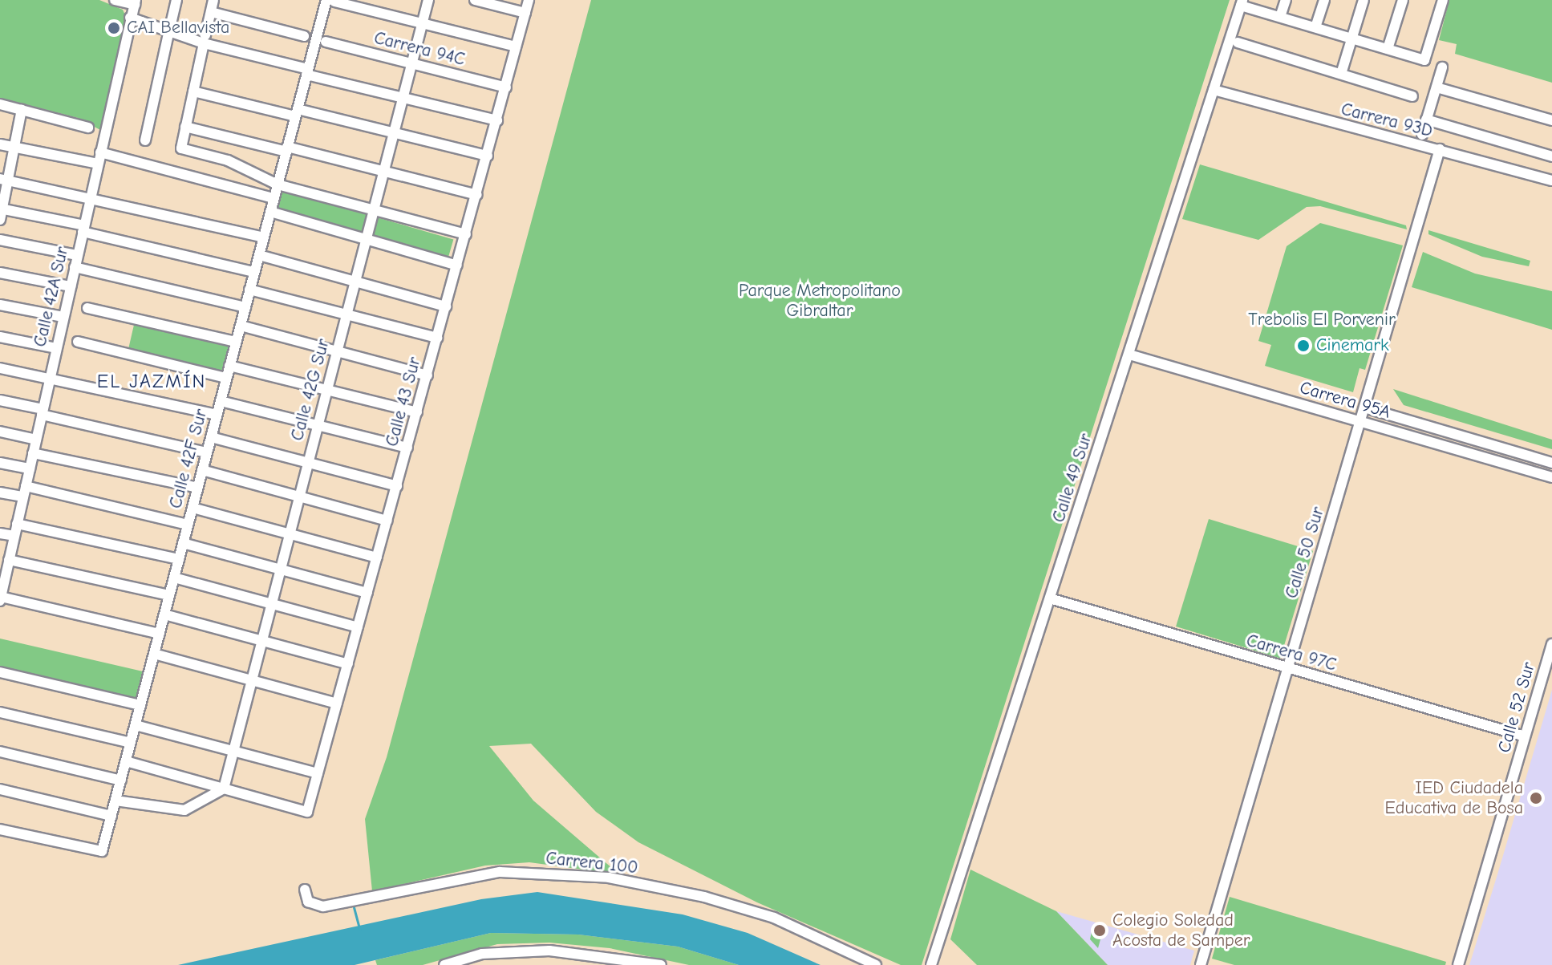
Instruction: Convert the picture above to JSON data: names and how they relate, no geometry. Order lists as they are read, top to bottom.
{
  "streets": {
    "street": [
      "Carrera 94C",
      "Carrera 93D",
      "Calle 42A Sur",
      "Calle 42G Sur",
      "Carrera 95A",
      "Calle 43 Sur",
      "Calle 42F Sur",
      "Calle 49 Sur",
      "Calle 50 Sur",
      "Carrera 97C",
      "Calle 52 Sur",
      "Carrera 100"
    ]
  },
  "crossings": [
    ["Carrera 94C", "Calle 42G Sur"],
    ["Carrera 94C", "Calle 43 Sur"],
    ["Carrera 93D", "Calle 49 Sur"],
    ["Carrera 93D", "Calle 50 Sur"],
    ["Calle 42G Sur", "Calle 43 Sur"],
    ["Carrera 95A", "Calle 49 Sur"],
    ["Carrera 95A", "Calle 50 Sur"],
    ["Calle 49 Sur", "Carrera 97C"],
    ["Calle 50 Sur", "Carrera 97C"],
    ["Carrera 97C", "Calle 52 Sur"]
  ],
  "districts": ["EL JAZMÍN"],
  "parks": ["Parque Metropolitano Gibraltar", "Trebolis El Porvenir"],
  "places": [
    "CAI Bellavista",
    "Cinemark",
    "IED Ciudadela Educativa de Bosa",
    "Colegio Soledad Acosta de Samper"
  ]
}
